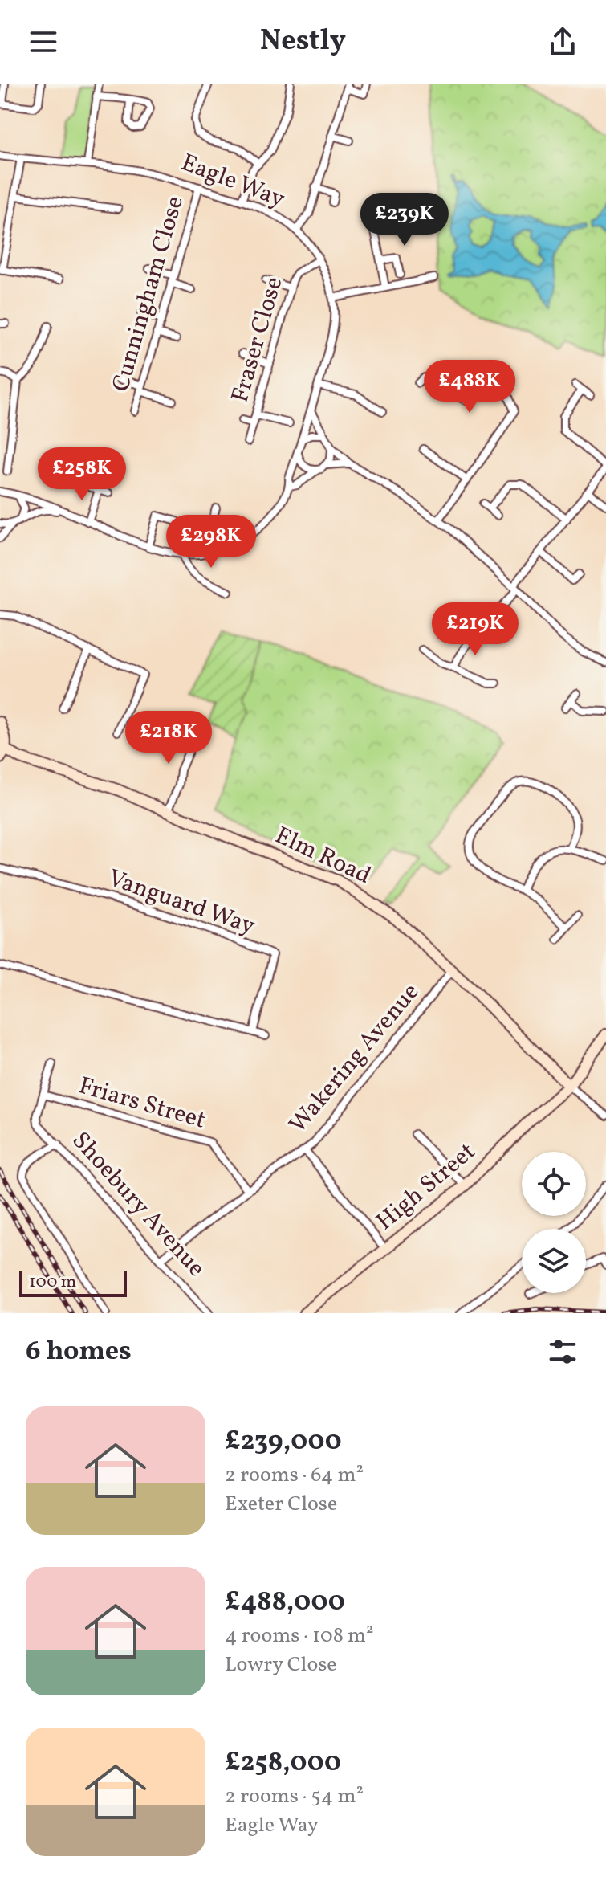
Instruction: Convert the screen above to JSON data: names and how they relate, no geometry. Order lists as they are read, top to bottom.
{
  "streets": {
    "street": [
      "Eagle Way",
      "Cunningham Close",
      "Fraser Close",
      "Elm Road",
      "Vanguard Way",
      "Wakering Avenue",
      "Friars Street",
      "High Street",
      "Shoebury Avenue"
    ]
  },
  "crossings": [
    ["Eagle Way", "Cunningham Close"],
    ["Eagle Way", "Fraser Close"],
    ["Elm Road", "Wakering Avenue"],
    ["Elm Road", "High Street"],
    ["Wakering Avenue", "Friars Street"],
    ["Wakering Avenue", "Shoebury Avenue"],
    ["Friars Street", "Shoebury Avenue"]
  ],
  "scale_bar": "100 m",
  "page": {
    "header": "Nestly",
    "price": [
      "£239K",
      "£488K",
      "£258K",
      "£298K",
      "£219K",
      "£218K"
    ],
    "scale": "100 m",
    "heading": "6 homes",
    "list": [
      {
        "name": "£239,000",
        "note": "2 rooms · 64 m² · Exeter Close"
      },
      {
        "name": "£488,000",
        "note": "4 rooms · 108 m² · Lowry Close"
      },
      {
        "name": "£258,000",
        "note": "2 rooms · 54 m² · Eagle Way"
      }
    ]
  }
}
